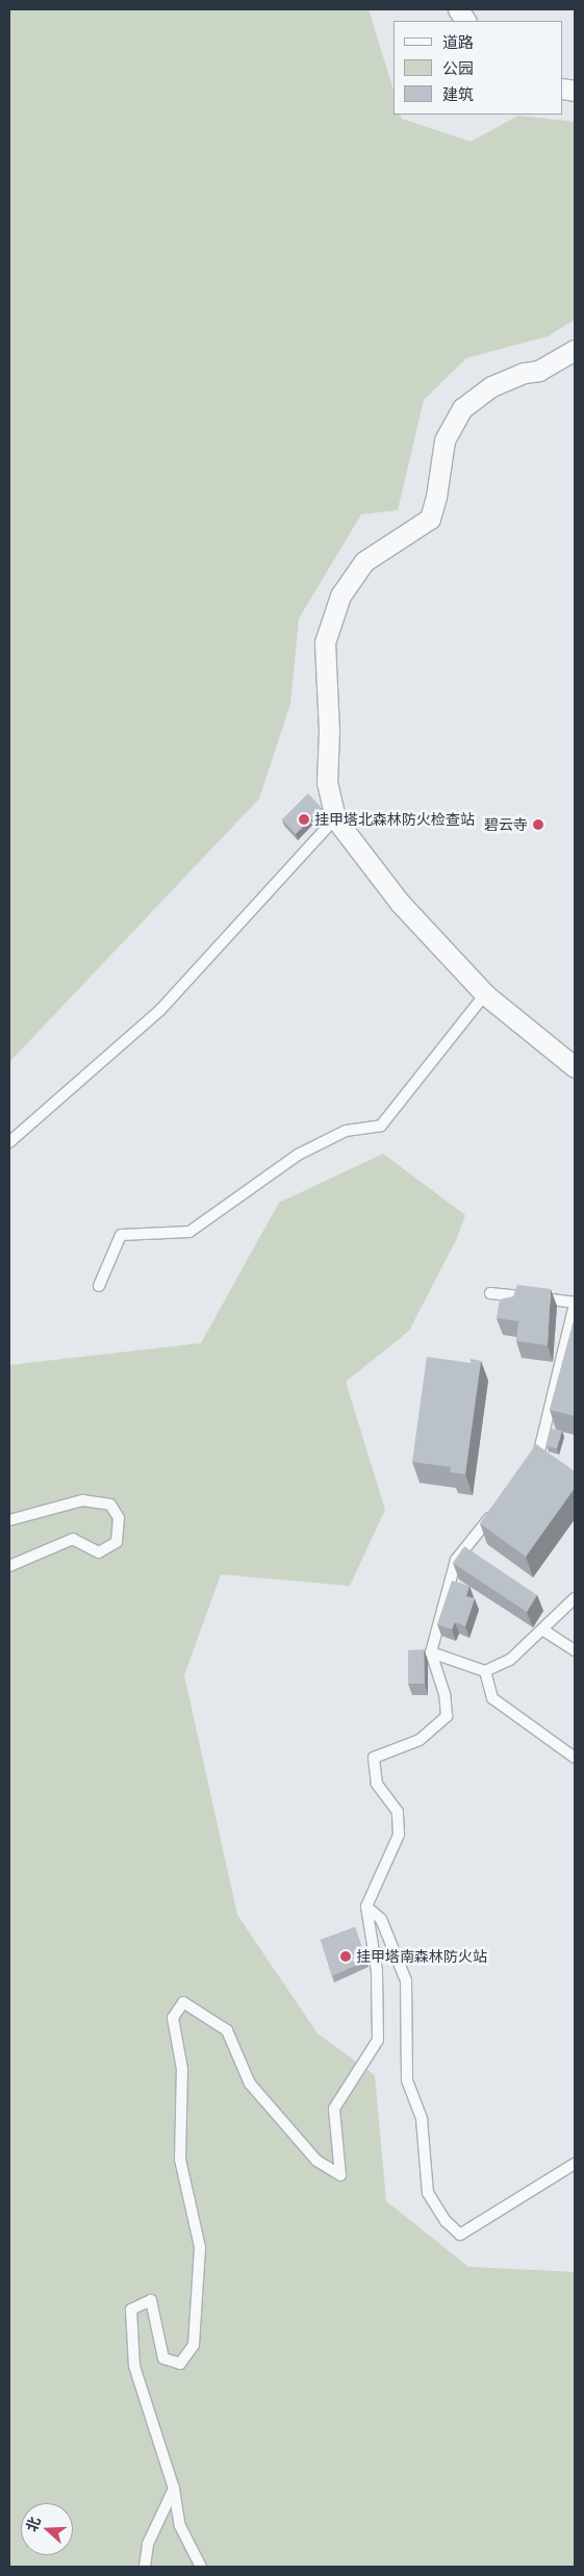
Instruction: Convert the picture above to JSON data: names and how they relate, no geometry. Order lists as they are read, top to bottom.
{
  "places": ["挂甲塔北森林防火检查站", "碧云寺", "挂甲塔南森林防火站"],
  "legend": ["道路", "公园", "建筑"],
  "north": "left"
}
